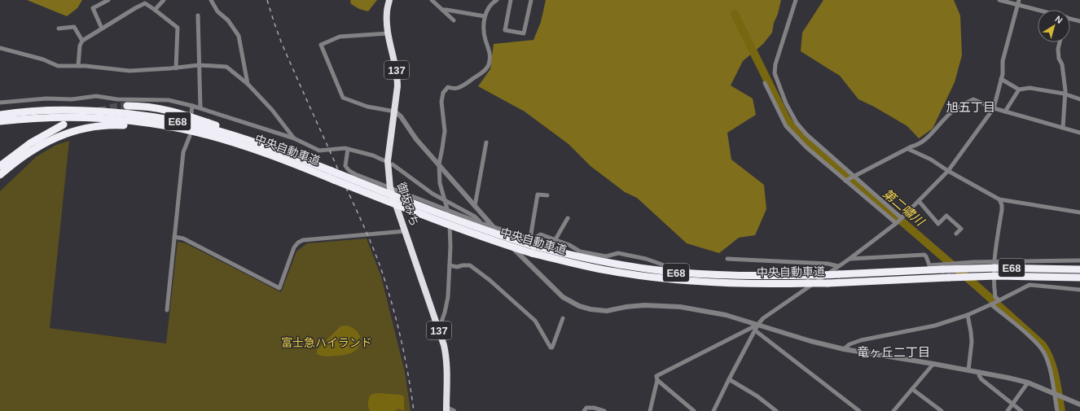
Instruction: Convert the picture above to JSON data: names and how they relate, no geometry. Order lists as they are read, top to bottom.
{
  "streets": {
    "highway": [
      "137",
      "E68",
      "中央自動車道",
      "御坂みち"
    ]
  },
  "districts": ["旭五丁目", "竜ヶ丘二丁目"],
  "water": ["第二嘯川"],
  "parks": ["富士急ハイランド"],
  "north": "top right"
}
